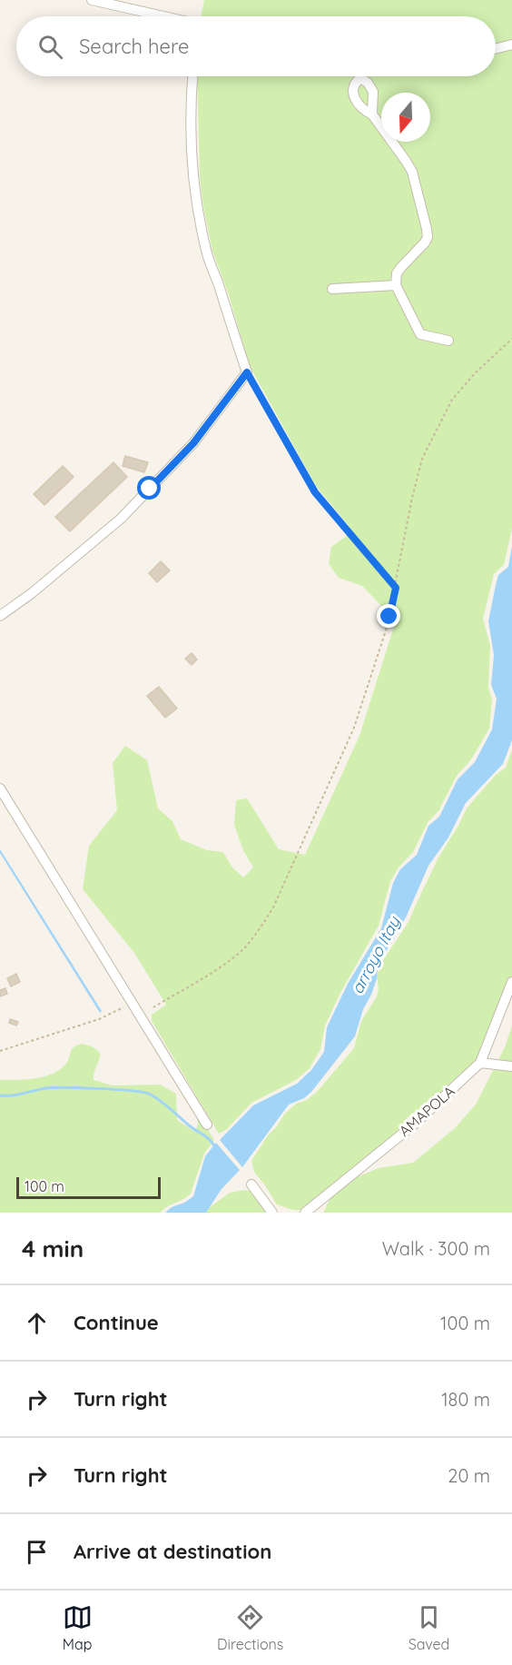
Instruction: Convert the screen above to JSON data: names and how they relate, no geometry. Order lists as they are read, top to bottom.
{
  "streets": {
    "street": ["AMAPOLA"]
  },
  "water": ["arroyo Itay"],
  "scale_bar": "100 m",
  "north": "bottom",
  "page": {
    "search": "Search here",
    "scale": "100 m",
    "heading": ["4 min", "Walk · 300 m"],
    "list": [
      ["Continue", "100 m"],
      ["Turn right", "180 m"],
      ["Turn right", "20 m"],
      "Arrive at destination"
    ],
    "nav": ["Map", "Directions", "Saved"]
  }
}
